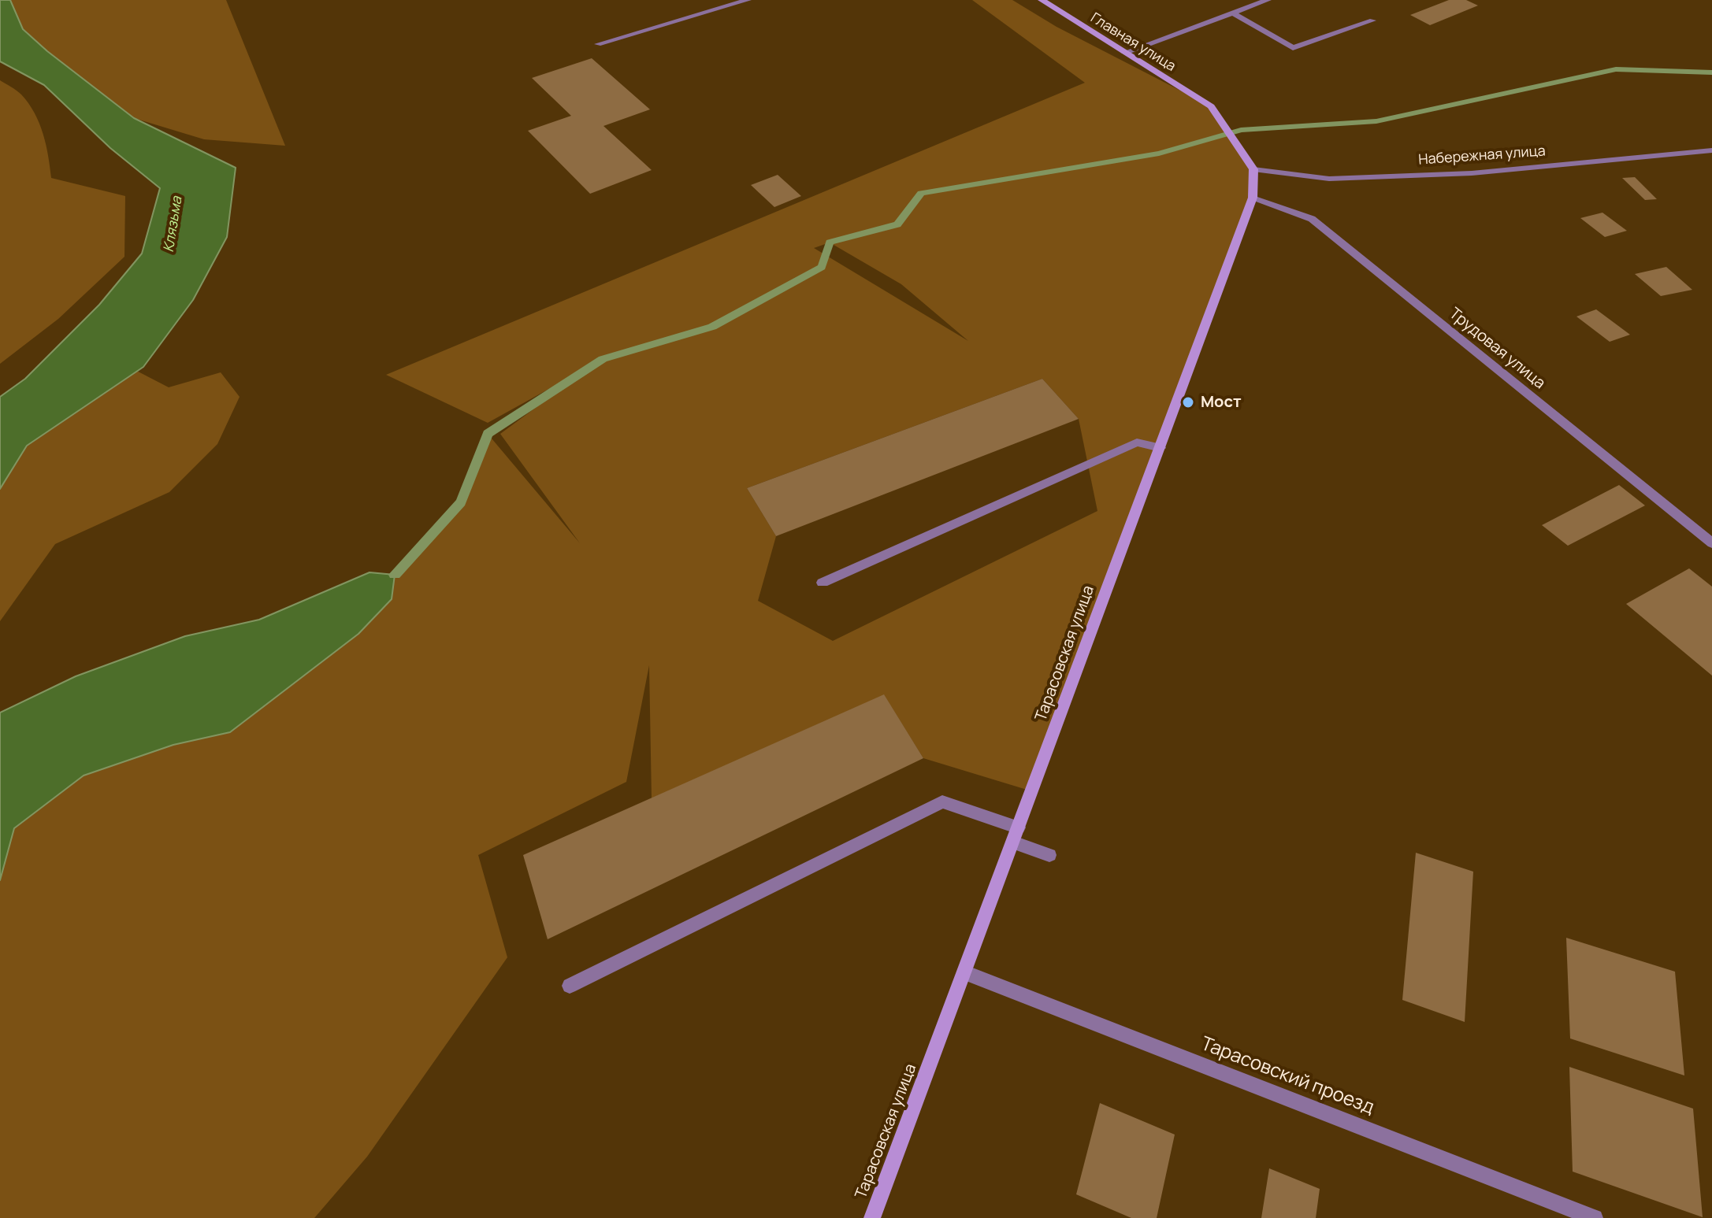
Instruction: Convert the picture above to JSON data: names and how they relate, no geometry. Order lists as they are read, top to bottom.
{
  "streets": {
    "main road": ["Главная улица", "Тарасовская улица"],
    "street": ["Набережная улица", "Трудовая улица", "Тарасовский проезд"]
  },
  "crossings": [
    ["Главная улица", "Набережная улица"],
    ["Главная улица", "Тарасовская улица"],
    ["Набережная улица", "Тарасовская улица"],
    ["Трудовая улица", "Тарасовская улица"],
    ["Тарасовская улица", "Тарасовский проезд"]
  ],
  "water": ["Клязьма"],
  "places": ["Мост"]
}
